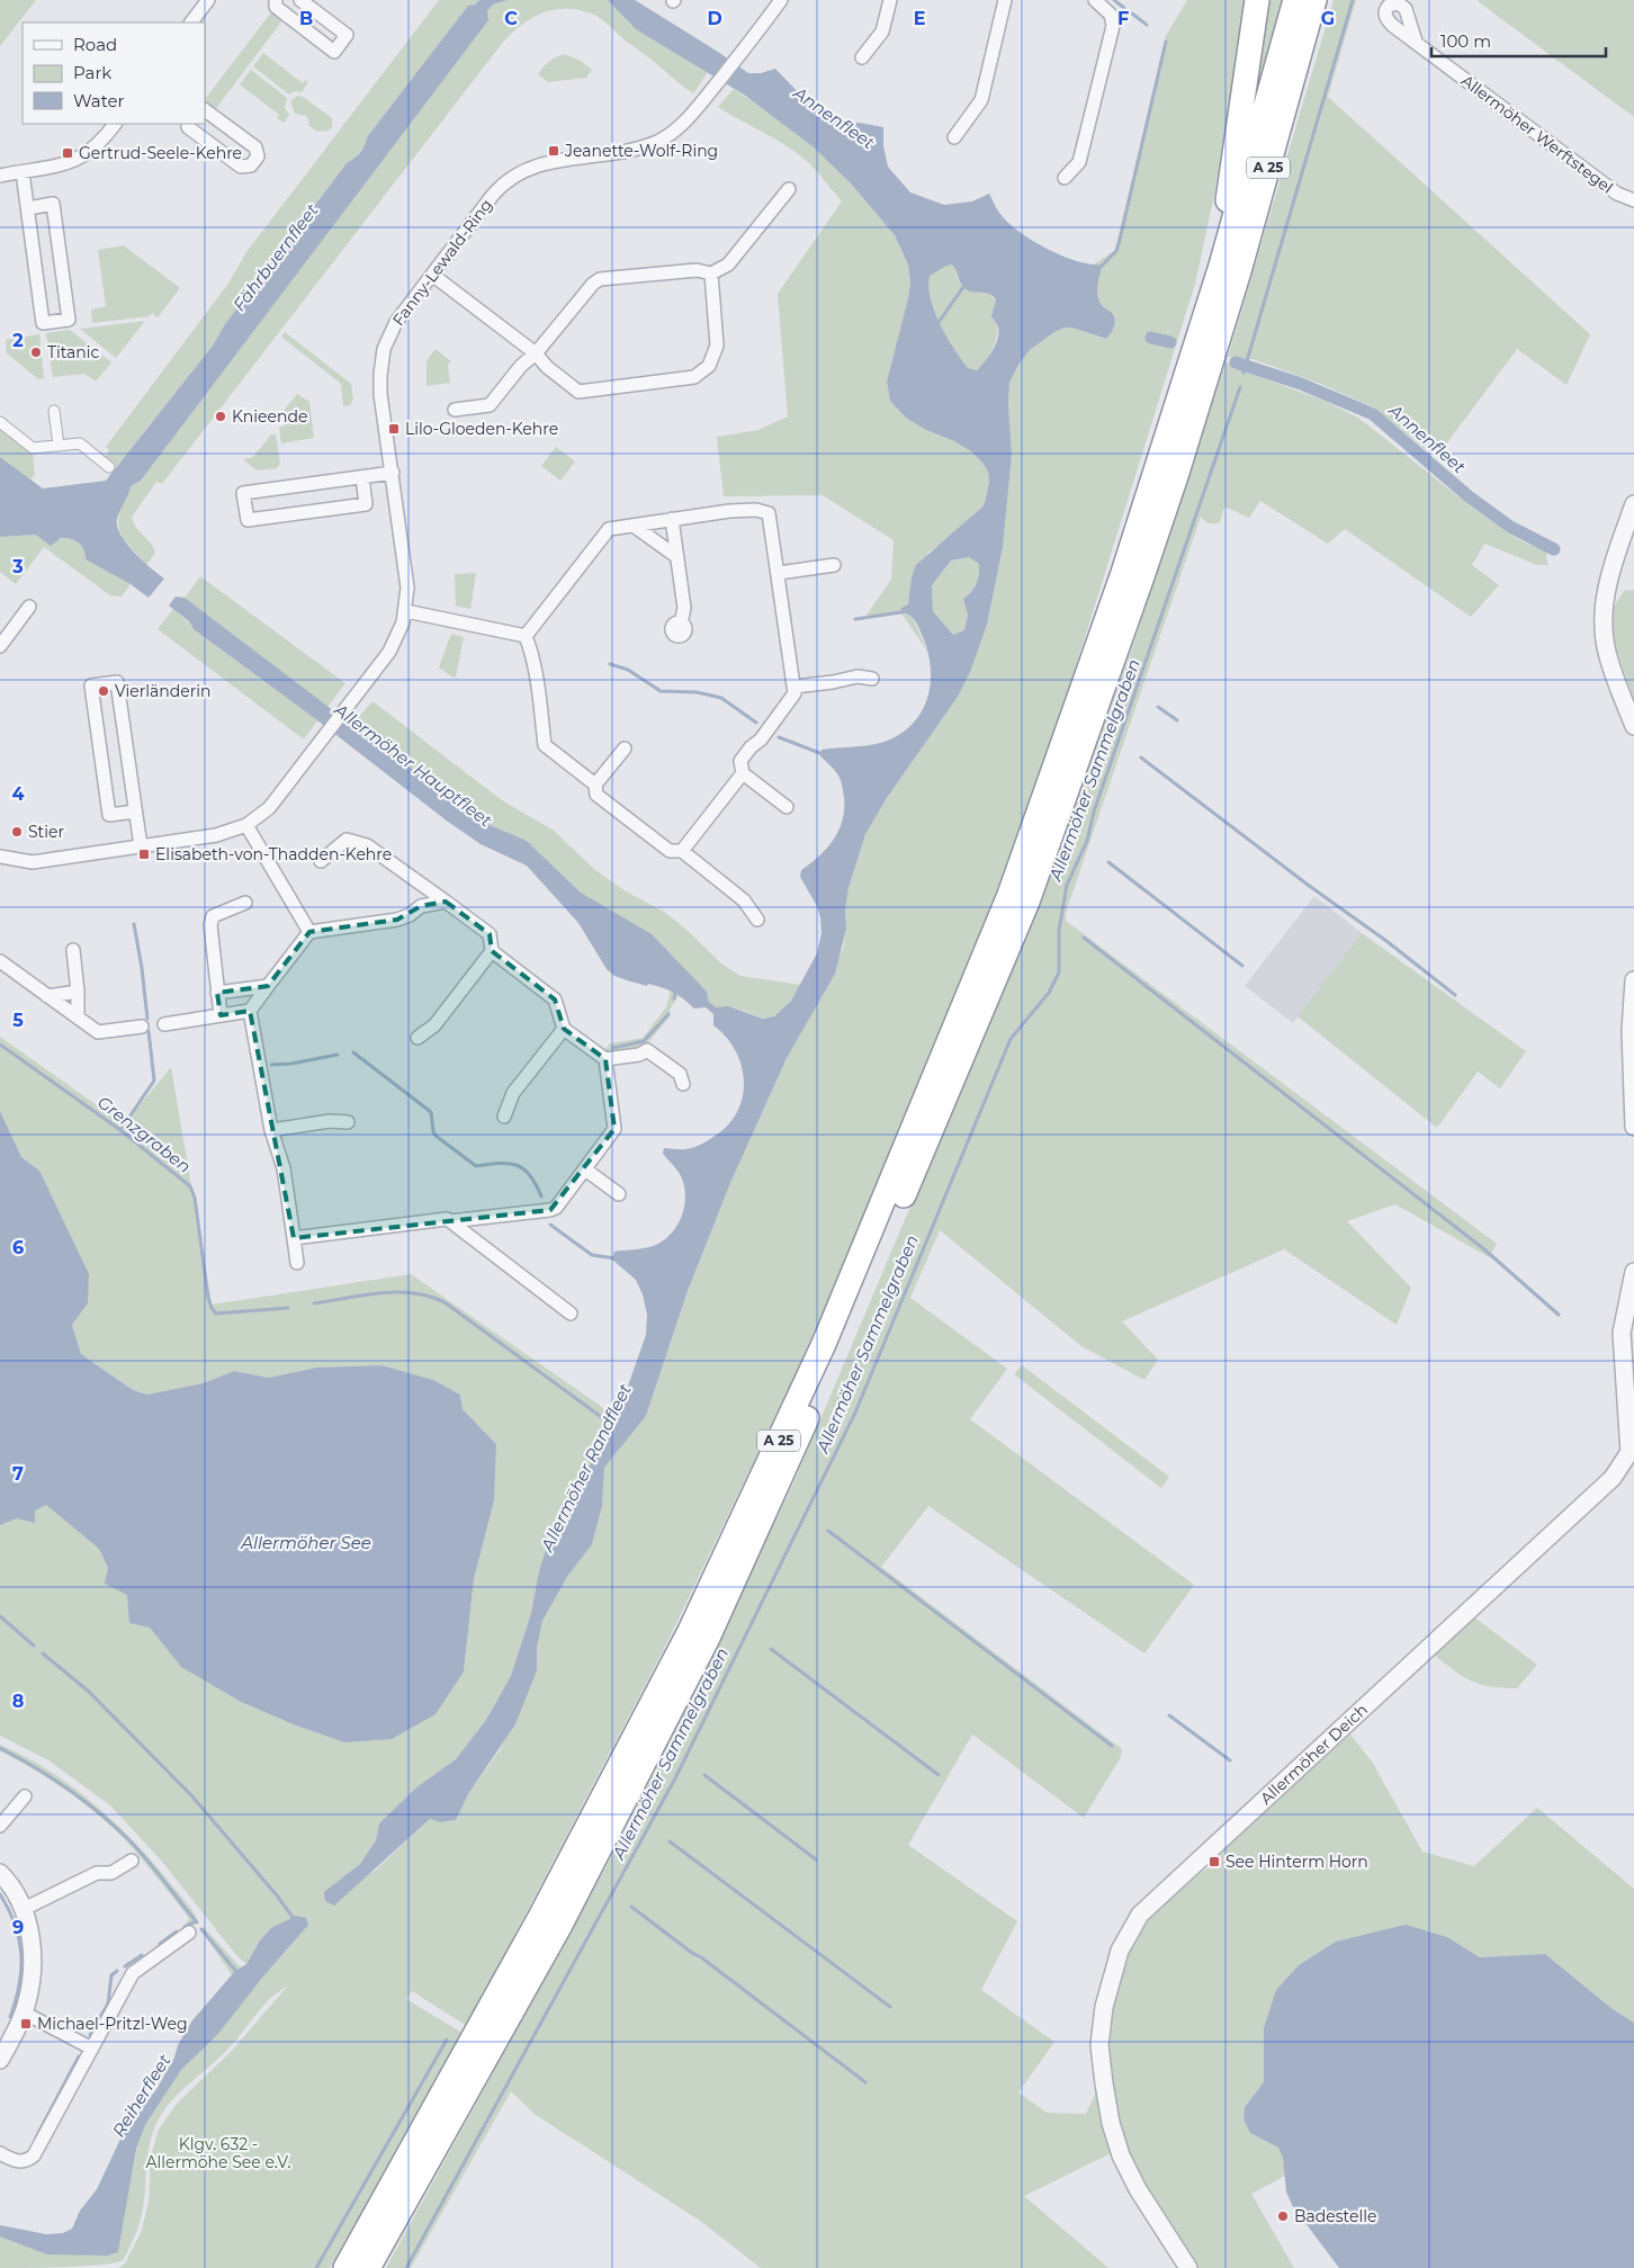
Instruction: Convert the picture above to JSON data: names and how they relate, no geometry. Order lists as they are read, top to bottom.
{
  "streets": {
    "highway": ["A 25"],
    "street": ["Allermöher Werftstegel", "Fanny-Lewald-Ring", "Allermöher Deich"]
  },
  "water": [
    "Annenfleet",
    "Fährbuernfleet",
    "Allermöher Hauptfleet",
    "Allermöher Sammelgraben",
    "Grenzgraben",
    "Allermöher Randfleet",
    "Allermöher See",
    "Reiherfleet"
  ],
  "parks": ["Klgv. 632 - Allermöhe See e.V."],
  "places": {
    "transit": [
      "Jeanette-Wolf-Ring",
      "Gertrud-Seele-Kehre",
      "Lilo-Gloeden-Kehre",
      "Elisabeth-von-Thadden-Kehre",
      "See Hinterm Horn",
      "Michael-Pritzl-Weg"
    ],
    "other": [
      "Titanic",
      "Knieende",
      "Vierländerin",
      "Stier",
      "Badestelle"
    ]
  },
  "legend": ["Road", "Park", "Water"],
  "scale_bar": "100 m",
  "grid": {
    "columns": [
      "B",
      "C",
      "D",
      "E",
      "F",
      "G"
    ],
    "rows": [
      "2",
      "3",
      "4",
      "5",
      "6",
      "7",
      "8",
      "9"
    ]
  }
}
